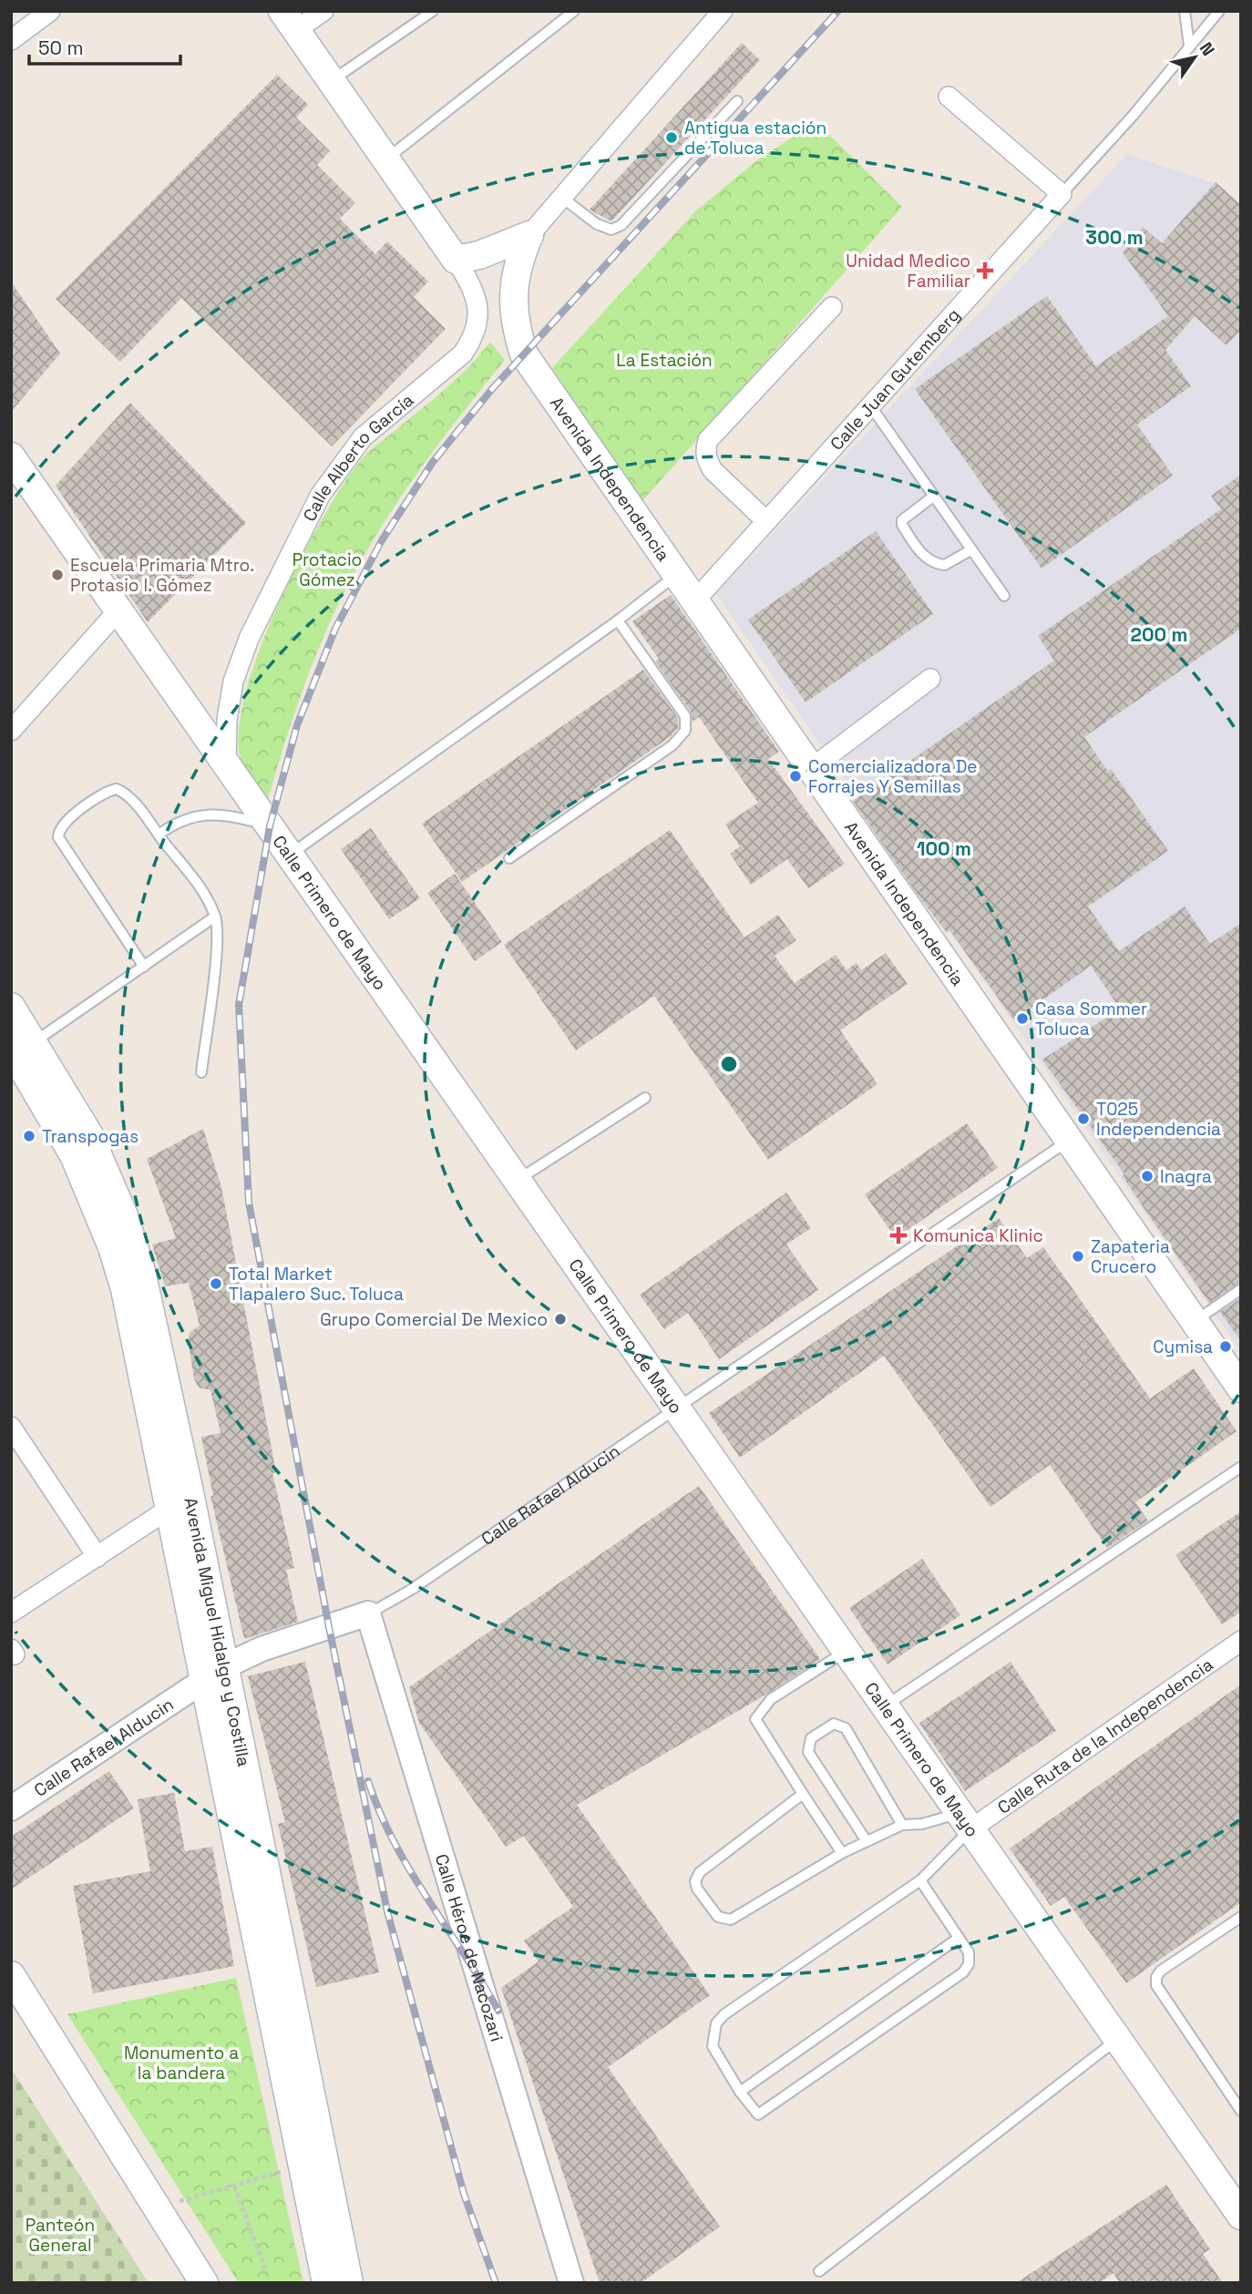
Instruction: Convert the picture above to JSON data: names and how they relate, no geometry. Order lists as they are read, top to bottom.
{
  "streets": {
    "main road": ["Avenida Independencia", "Calle Primero de Mayo", "Avenida Miguel Hidalgo y Costilla"],
    "street": [
      "Calle Juan Gutemberg",
      "Calle Alberto García",
      "Calle Rafael Alducin",
      "Calle Ruta de la Independencia",
      "Calle Héroe de Nacozari"
    ]
  },
  "crossings": [
    ["Calle Juan Gutemberg", "Avenida Independencia"],
    ["Calle Alberto García", "Calle Primero de Mayo"],
    ["Avenida Independencia", "Calle Rafael Alducin"],
    ["Calle Primero de Mayo", "Calle Rafael Alducin"],
    ["Calle Primero de Mayo", "Calle Ruta de la Independencia"],
    ["Calle Rafael Alducin", "Avenida Miguel Hidalgo y Costilla"],
    ["Calle Rafael Alducin", "Calle Héroe de Nacozari"]
  ],
  "parks": [
    "La Estación",
    "Protacio Gómez",
    "Monumento a la bandera",
    "Panteón General"
  ],
  "places": {
    "other": [
      "Antigua estación de Toluca",
      "Escuela Primaria Mtro. Protasio I. Gómez",
      "Comercializadora De Forrajes Y Semillas",
      "Casa Sommer Toluca",
      "T025 Independencia",
      "Transpogas",
      "Inagra",
      "Zapateria Crucero",
      "Total Market Tlapalero Suc. Toluca",
      "Grupo Comercial De Mexico",
      "Cymisa"
    ],
    "health": ["Unidad Medico Familiar", "Komunica Klinic"]
  },
  "scale_bar": "50 m",
  "north": "top right",
  "rings": ["300 m", "200 m", "100 m"]
}
